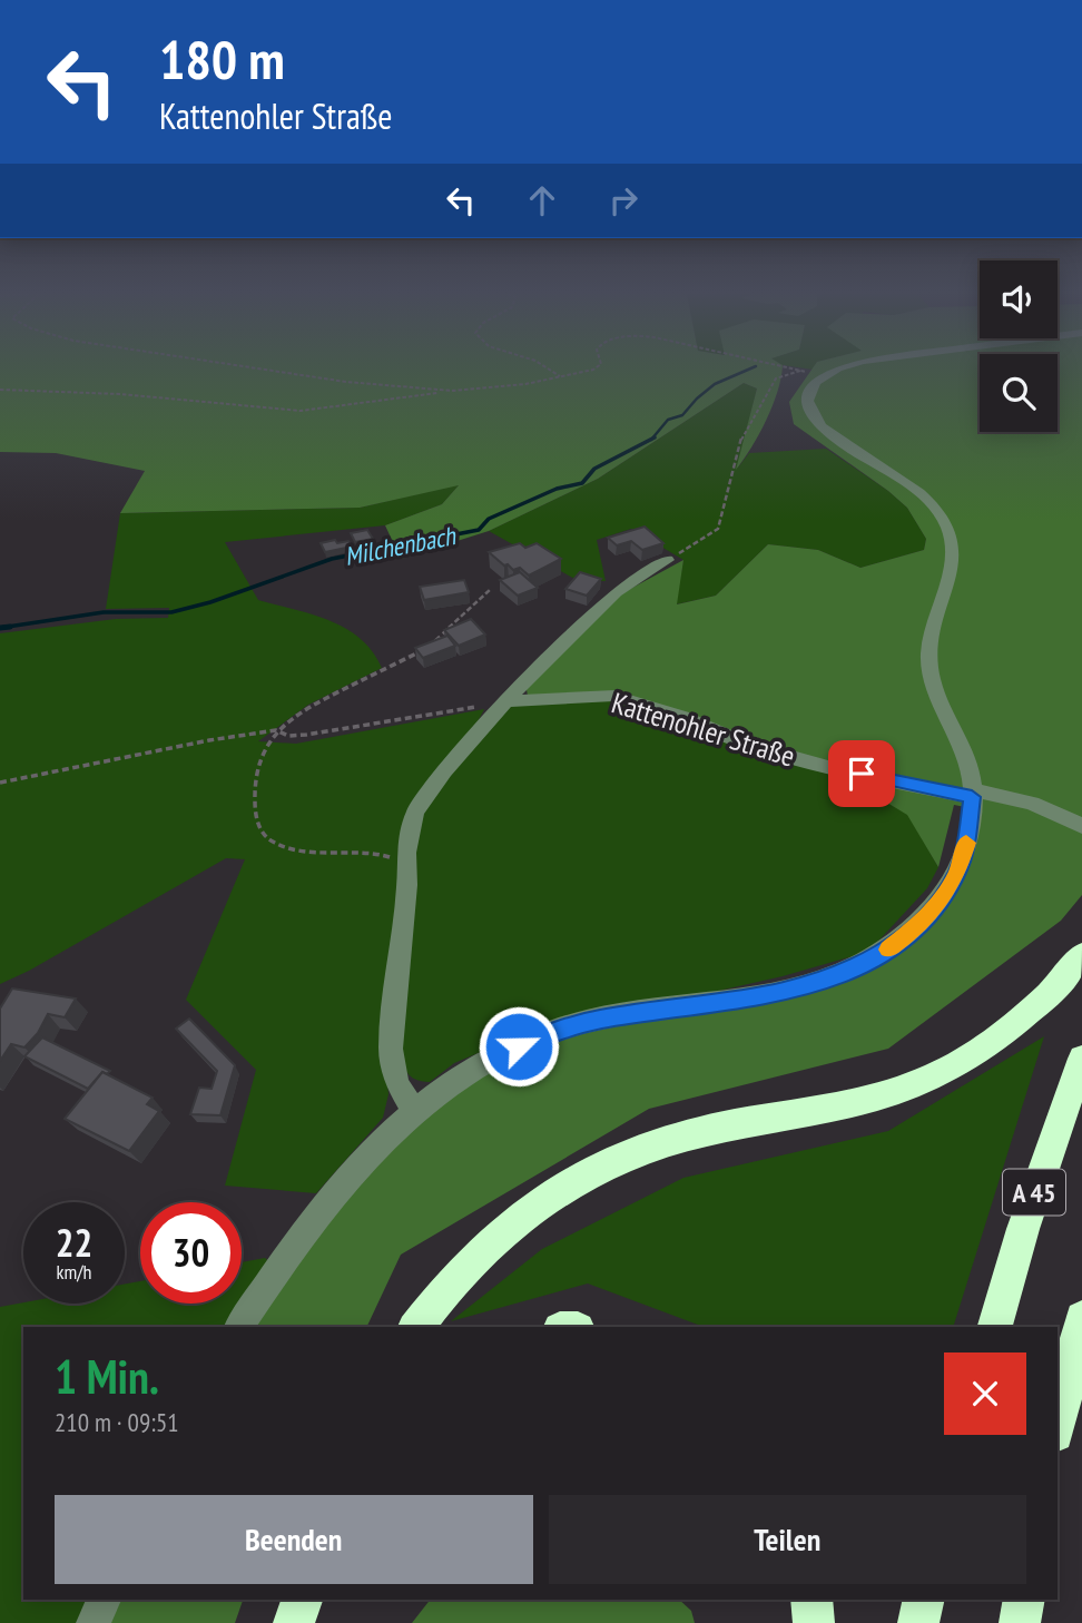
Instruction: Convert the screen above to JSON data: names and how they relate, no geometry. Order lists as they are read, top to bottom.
{
  "streets": {
    "highway": ["A 45"],
    "street": ["Kattenohler Straße"]
  },
  "water": ["Milchenbach"],
  "page": {
    "turn": ["180 m", "Kattenohler Straße"],
    "speed": "22 km/h",
    "limit": "30",
    "heading": ["1 Min.", "210 m · 09:51"],
    "buttons": ["Beenden", "Teilen"]
  }
}
